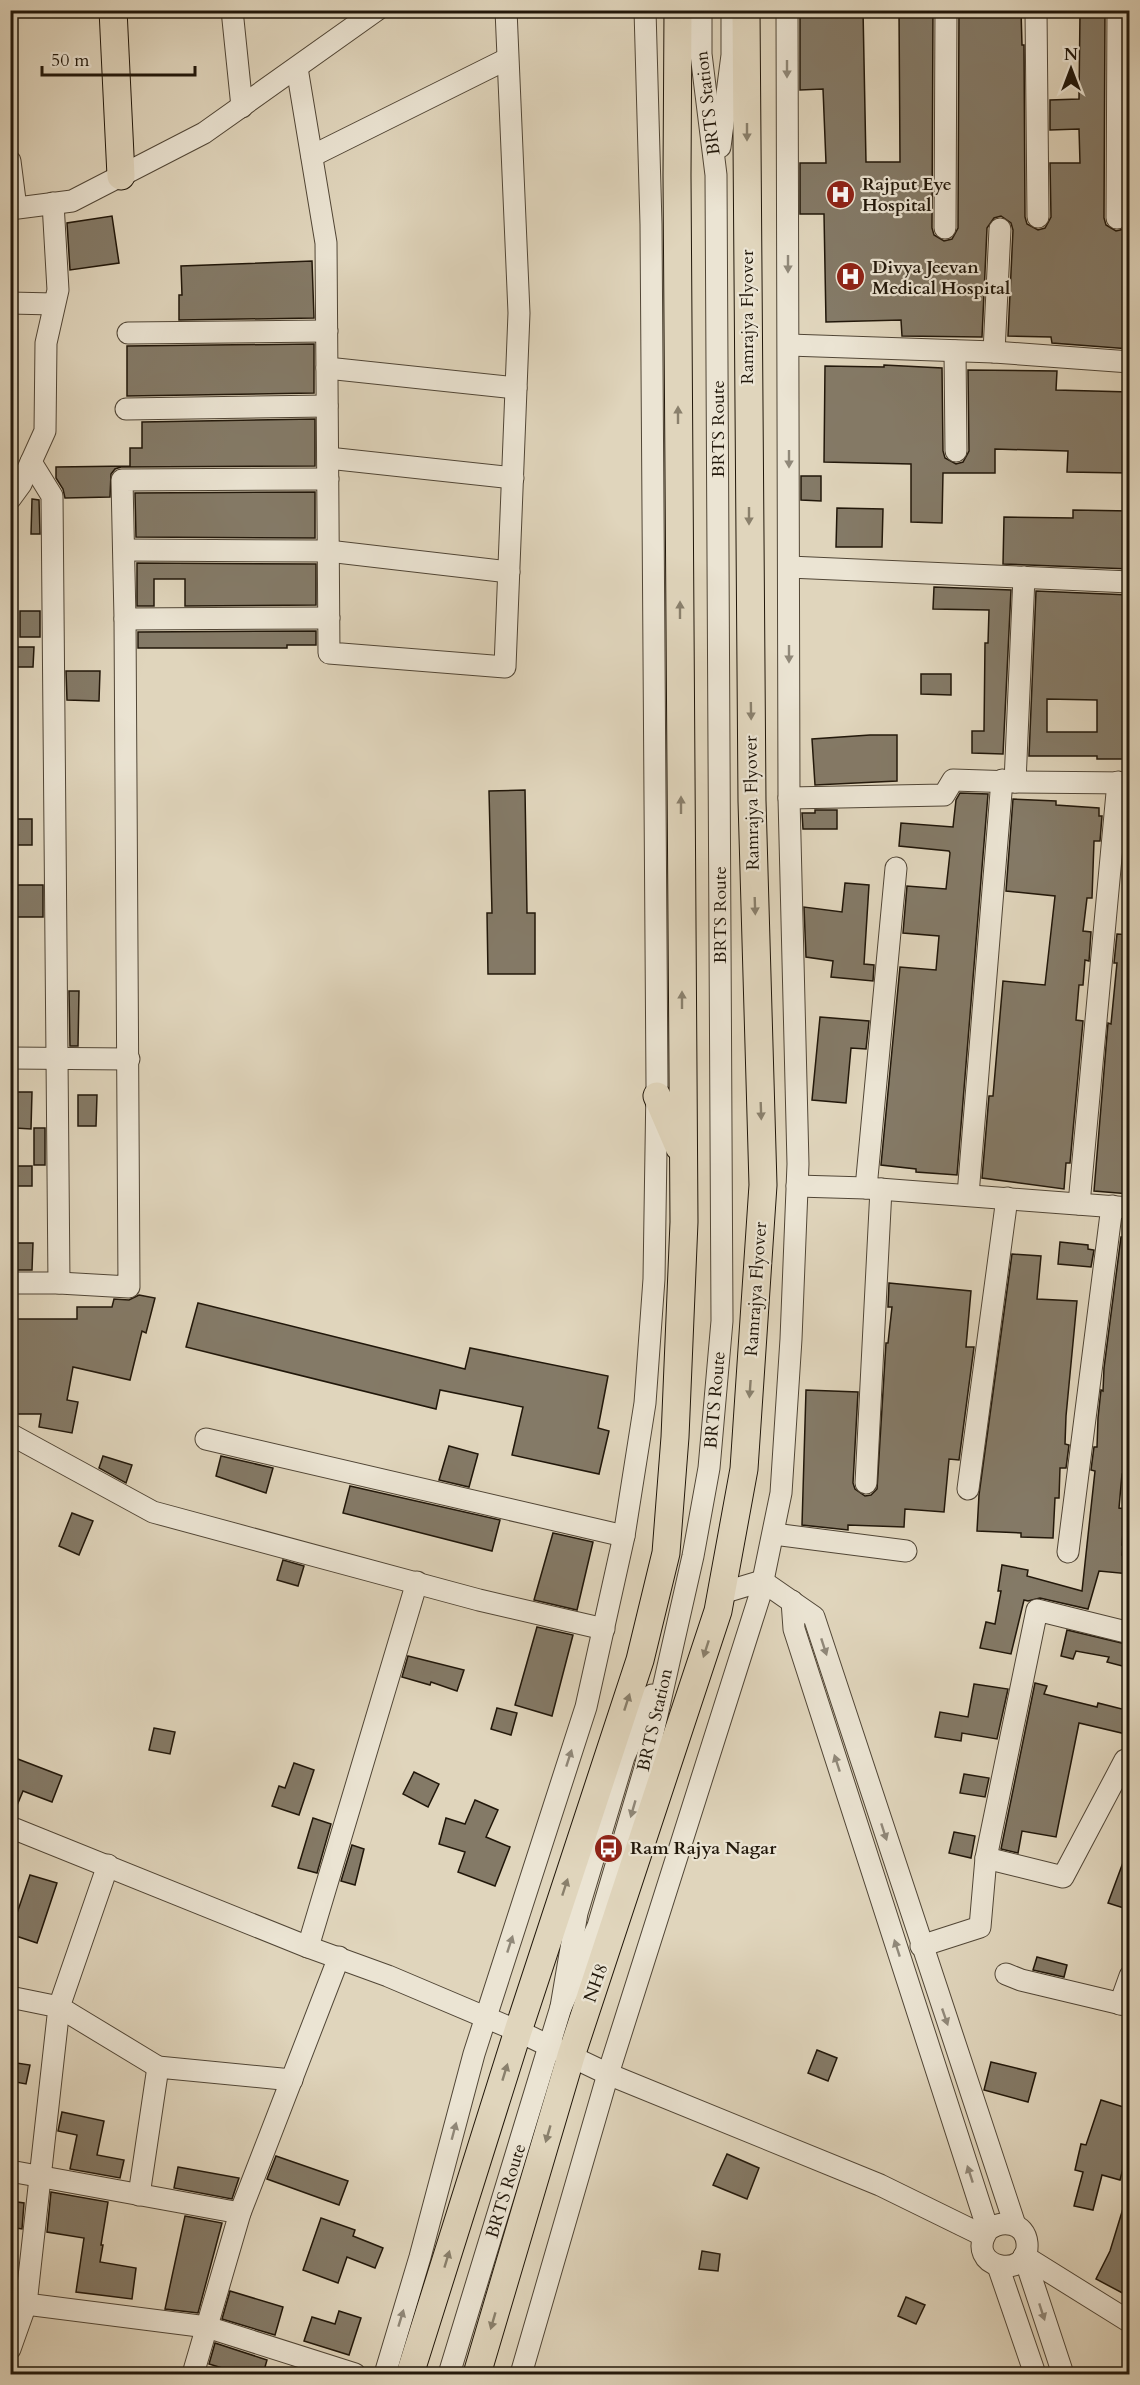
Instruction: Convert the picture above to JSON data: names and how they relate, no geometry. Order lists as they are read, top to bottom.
{
  "streets": {
    "main road": ["Ramrajya Flyover", "NH8"],
    "street": ["BRTS Station", "BRTS Route"]
  },
  "crossings": [
    ["BRTS Station", "BRTS Route"],
    ["Ramrajya Flyover", "NH8"],
    ["BRTS Route", "NH8"]
  ],
  "places": {
    "hospital": ["Rajput Eye Hospital", "Divya Jeevan Medical Hospital"],
    "bus stop": ["Ram Rajya Nagar"]
  },
  "scale_bar": "50 m",
  "north": "top"
}
